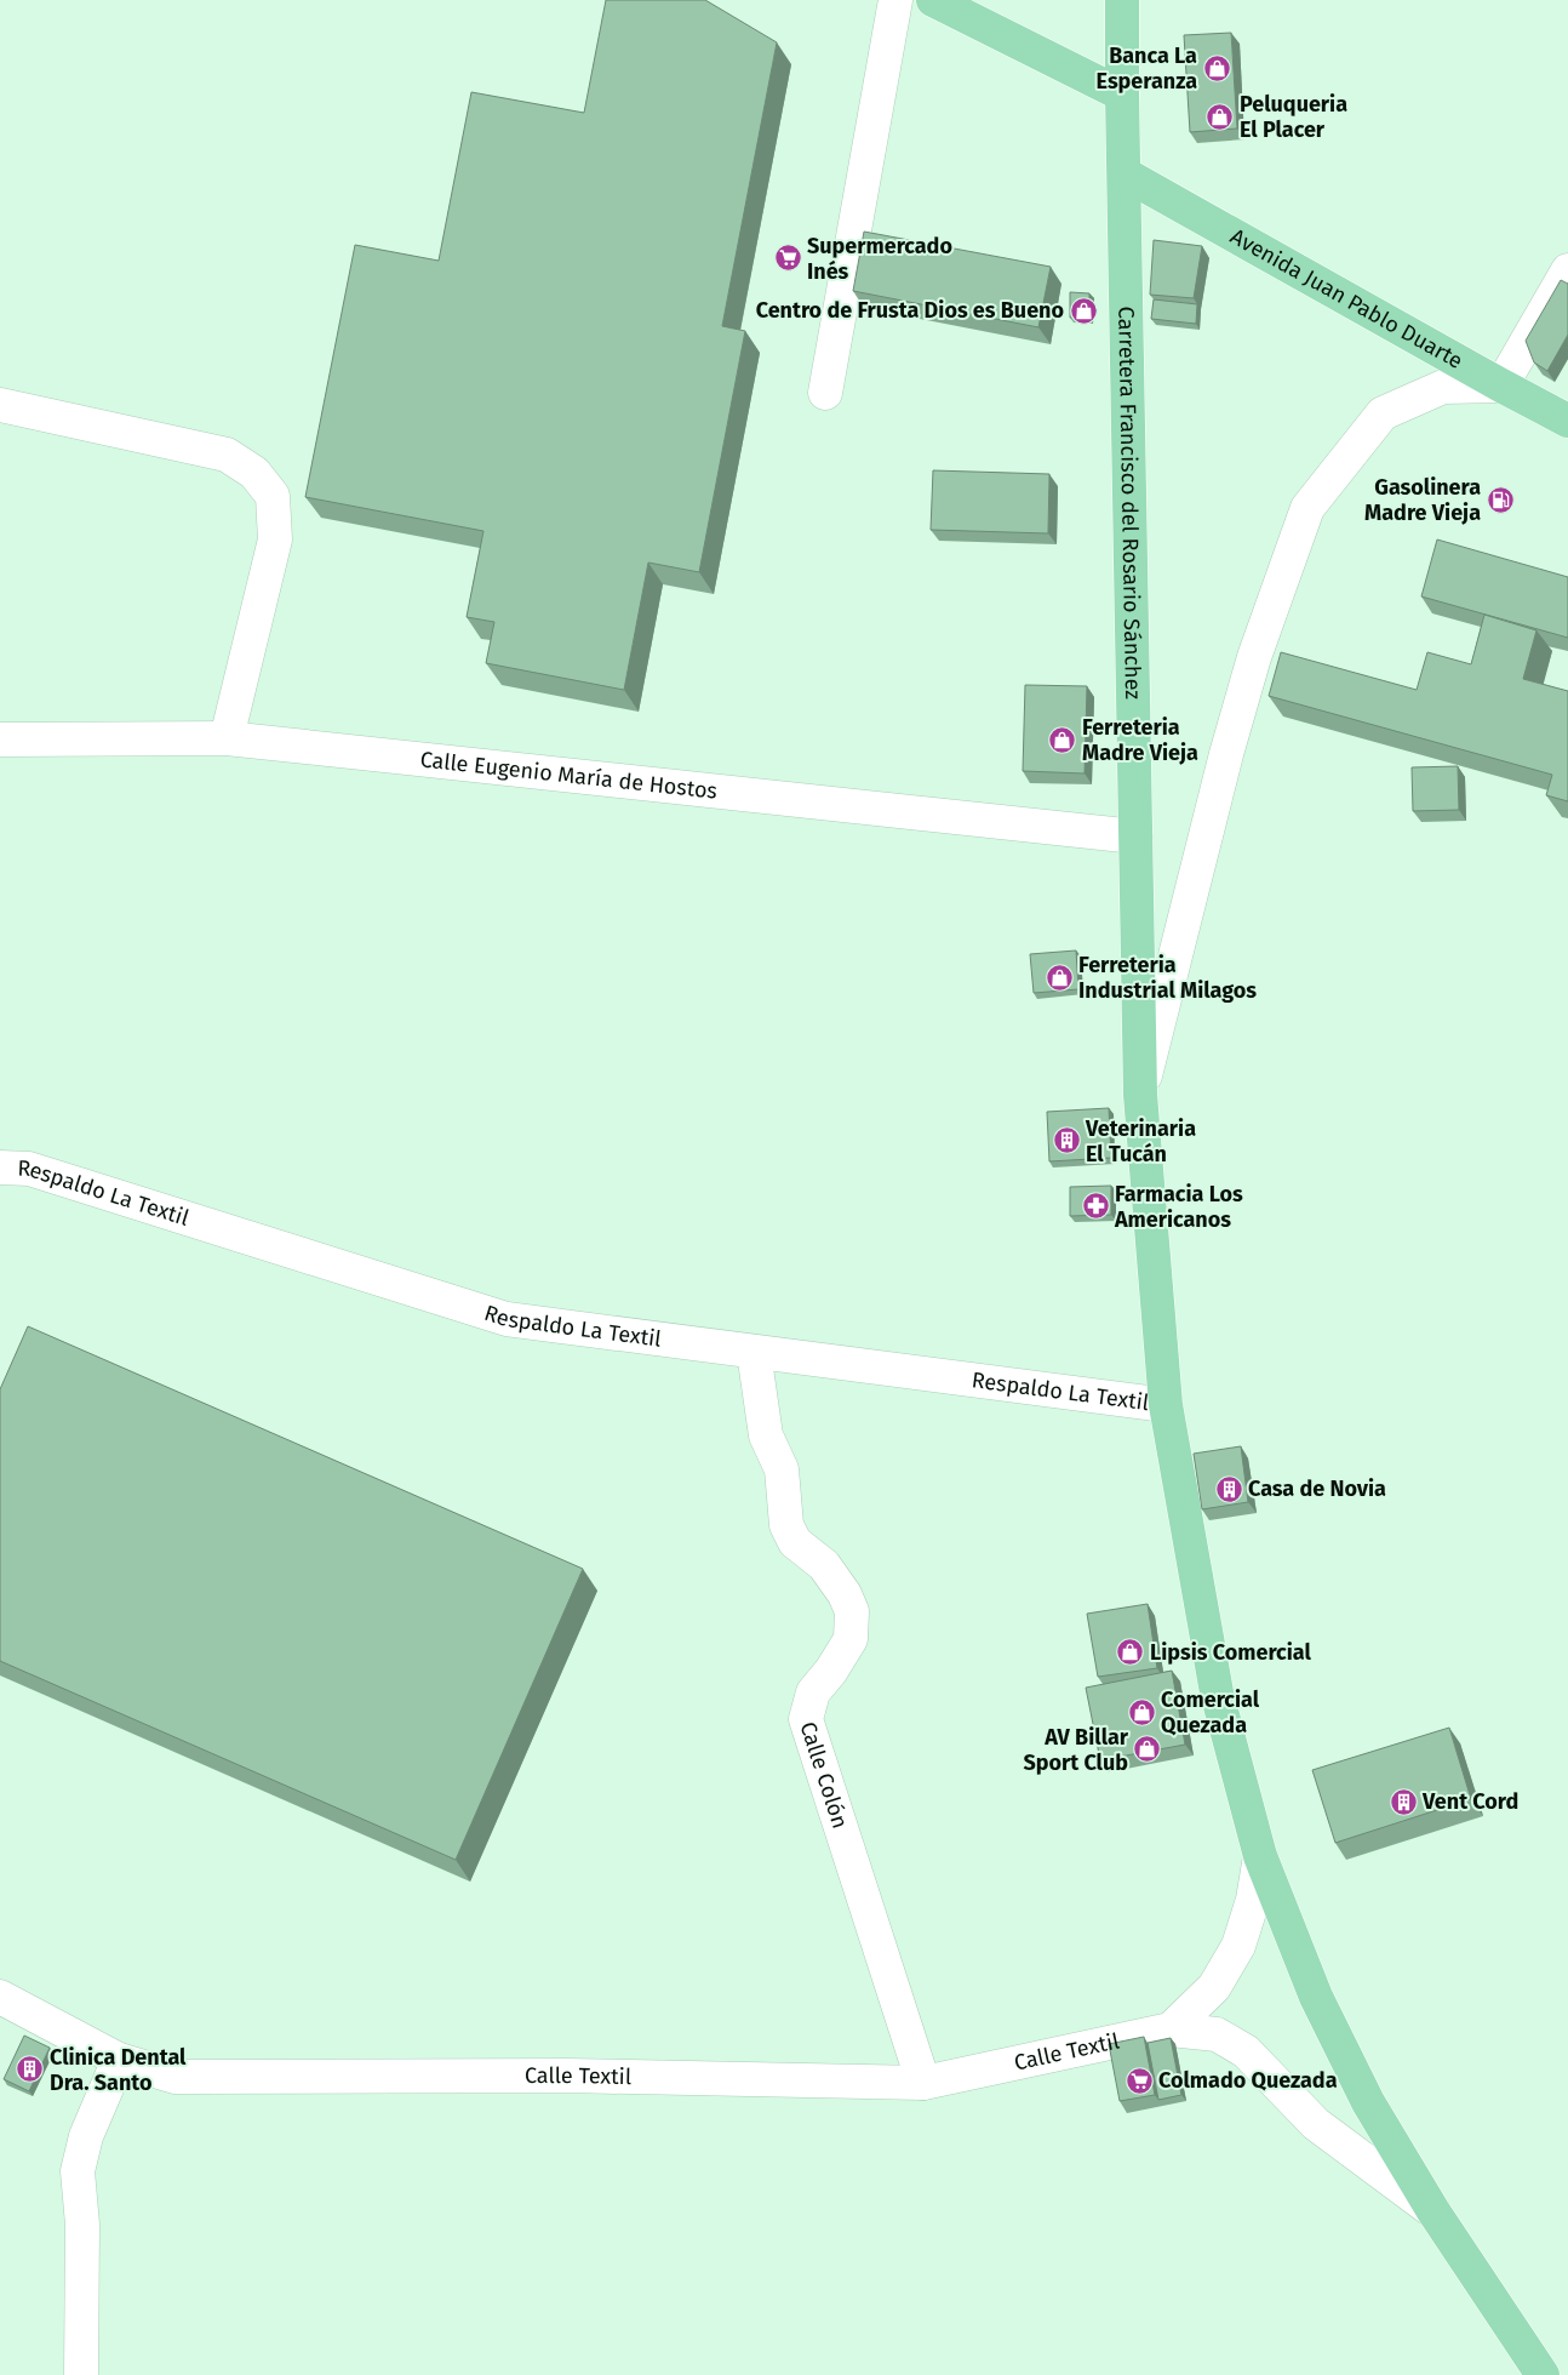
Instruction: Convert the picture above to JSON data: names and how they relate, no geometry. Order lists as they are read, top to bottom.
{
  "streets": {
    "main road": ["Avenida Juan Pablo Duarte", "Carretera Francisco del Rosario Sánchez"],
    "street": [
      "Calle Eugenio María de Hostos",
      "Respaldo La Textil",
      "Calle Colón",
      "Calle Textil"
    ]
  },
  "crossings": [
    ["Avenida Juan Pablo Duarte", "Carretera Francisco del Rosario Sánchez"],
    ["Carretera Francisco del Rosario Sánchez", "Calle Eugenio María de Hostos"],
    ["Carretera Francisco del Rosario Sánchez", "Respaldo La Textil"],
    ["Carretera Francisco del Rosario Sánchez", "Calle Textil"],
    ["Respaldo La Textil", "Calle Colón"],
    ["Calle Colón", "Calle Textil"]
  ],
  "places": {
    "shop": [
      "Banca La Esperanza",
      "Peluqueria El Placer",
      "Centro de Frusta Dios es Bueno",
      "Ferreteria Madre Vieja",
      "Ferreteria Industrial Milagos",
      "Lipsis Comercial",
      "Comercial Quezada",
      "AV Billar Sport Club"
    ],
    "supermarket": ["Supermercado Inés", "Colmado Quezada"],
    "fuel station": ["Gasolinera Madre Vieja"],
    "building": [
      "Veterinaria El Tucán",
      "Casa de Novia",
      "Vent Cord",
      "Clinica Dental Dra. Santo"
    ],
    "pharmacy": ["Farmacia Los Americanos"]
  }
}
